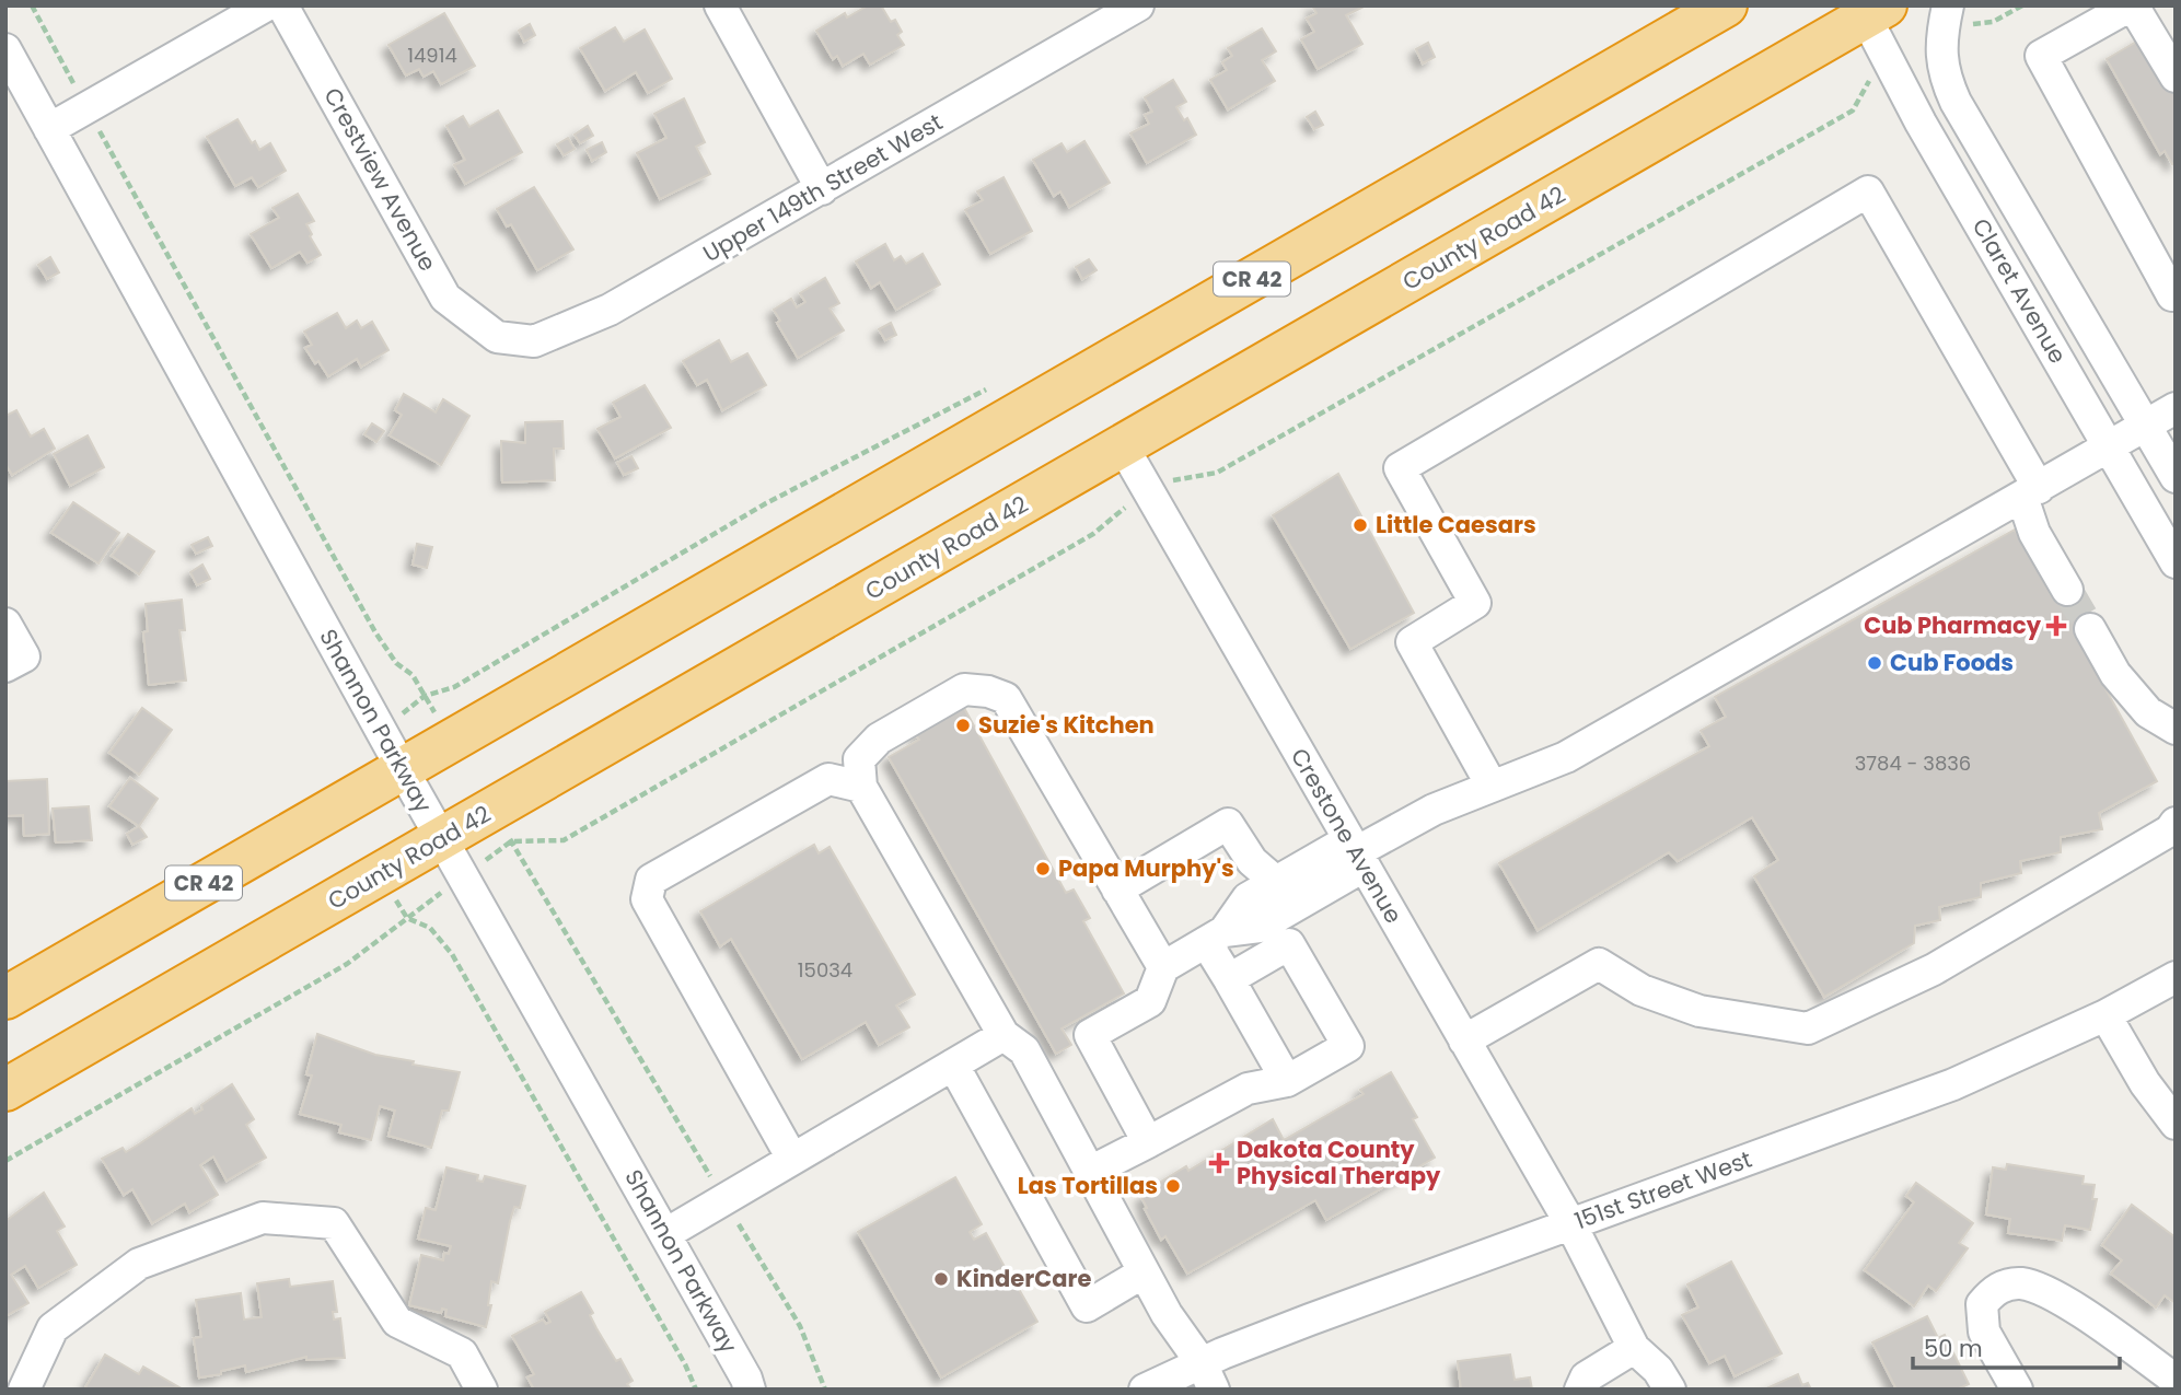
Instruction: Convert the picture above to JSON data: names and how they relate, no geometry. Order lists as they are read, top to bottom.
{
  "streets": {
    "highway": ["County Road 42", "CR 42"],
    "street": [
      "Crestview Avenue",
      "Upper 149th Street West",
      "Claret Avenue",
      "Shannon Parkway",
      "Crestone Avenue",
      "151st Street West"
    ]
  },
  "crossings": [
    ["Crestview Avenue", "Upper 149th Street West"],
    ["County Road 42", "Claret Avenue"],
    ["County Road 42", "Shannon Parkway"],
    ["County Road 42", "Crestone Avenue"],
    ["CR 42", "Shannon Parkway"],
    ["Crestone Avenue", "151st Street West"]
  ],
  "places": {
    "other": [
      "Little Caesars",
      "Cub Foods",
      "Suzie's Kitchen",
      "Papa Murphy's",
      "Las Tortillas",
      "KinderCare"
    ],
    "health": ["Cub Pharmacy", "Dakota County Physical Therapy"]
  },
  "house_numbers": ["14914", "3784 - 3836", "15034"],
  "scale_bar": "50 m"
}
